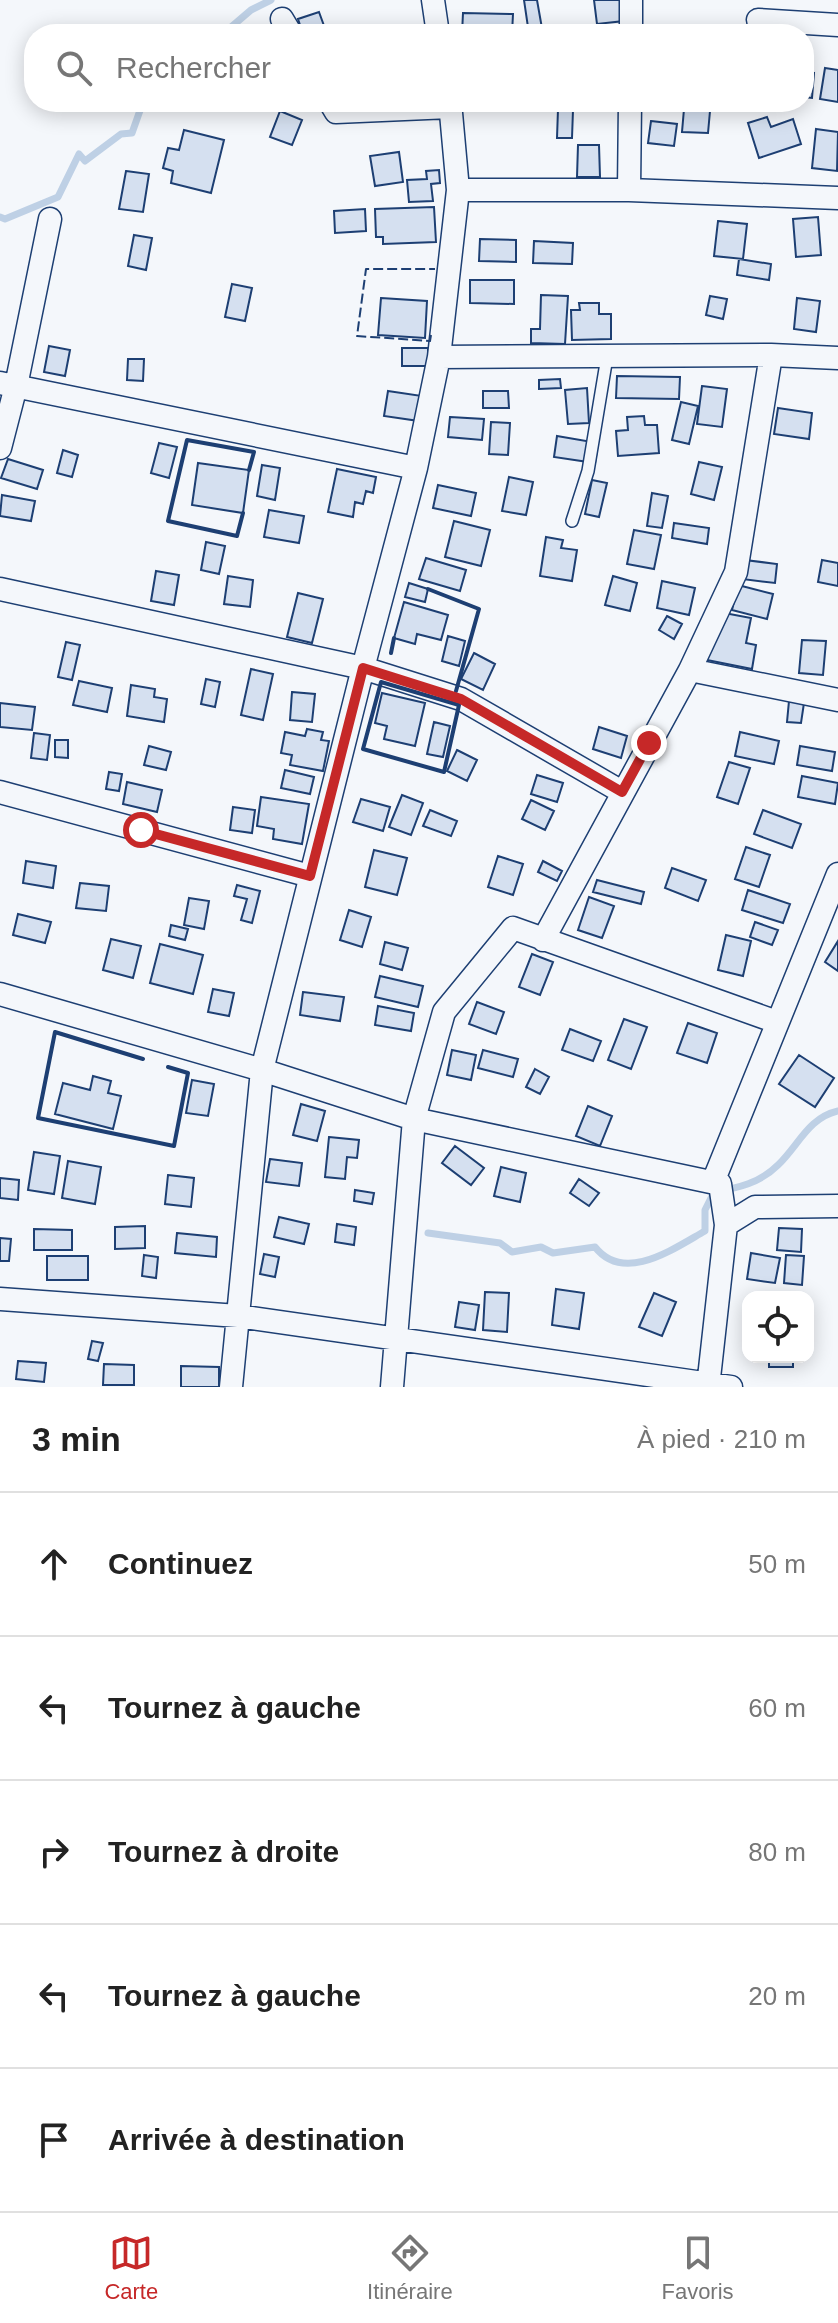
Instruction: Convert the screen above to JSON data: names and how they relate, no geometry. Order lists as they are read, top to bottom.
{
  "page": {
    "search": "Rechercher",
    "heading": ["3 min", "À pied · 210 m"],
    "list": [
      ["Continuez", "50 m"],
      ["Tournez à gauche", "60 m"],
      ["Tournez à droite", "80 m"],
      ["Tournez à gauche", "20 m"],
      "Arrivée à destination"
    ],
    "nav": ["Carte", "Itinéraire", "Favoris"]
  }
}
